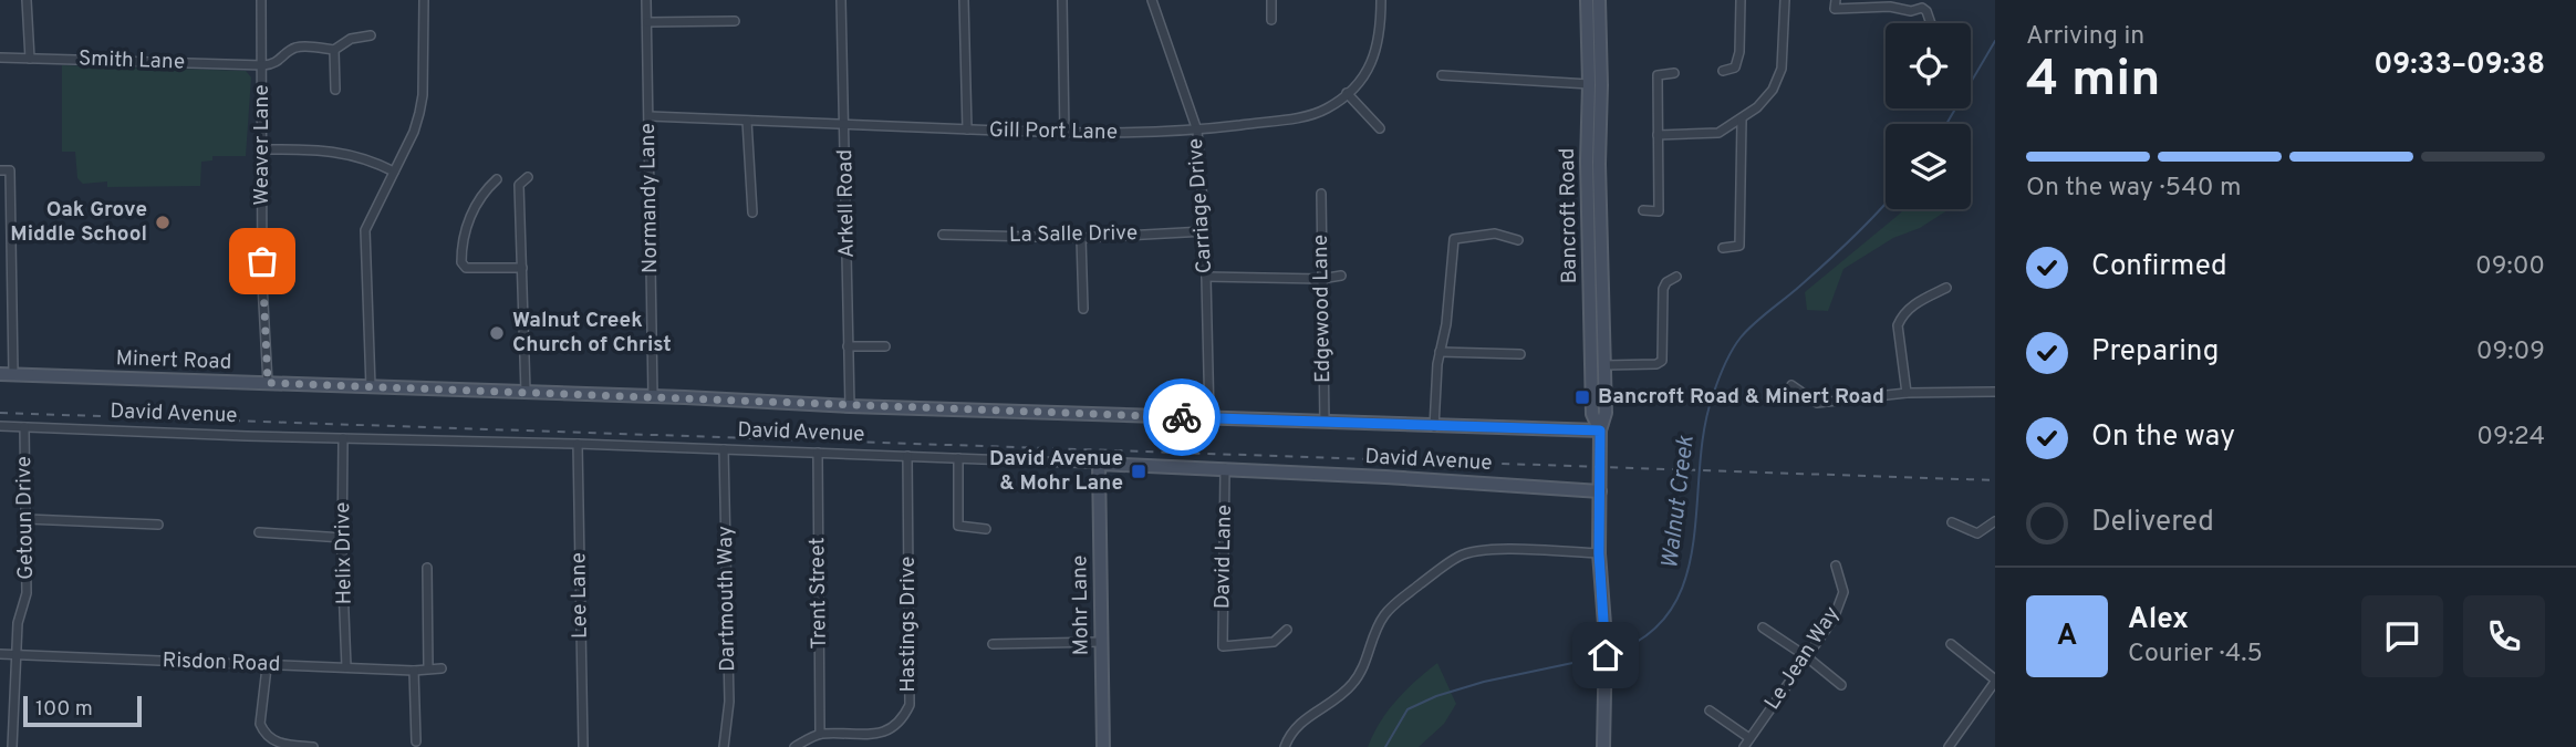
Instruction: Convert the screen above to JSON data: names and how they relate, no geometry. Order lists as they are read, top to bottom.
{
  "streets": {
    "street": [
      "Smith Lane",
      "Gill Port Lane",
      "Weaver Lane",
      "Normandy Lane",
      "Arkell Road",
      "Carriage Drive",
      "Bancroft Road",
      "La Salle Drive",
      "Edgewood Lane",
      "Minert Road",
      "David Avenue",
      "Getoun Drive",
      "Helix Drive",
      "David Lane",
      "Trent Street",
      "Lee Lane",
      "Dartmouth Way",
      "Mohr Lane",
      "Hastings Drive",
      "Le Jean Way",
      "Risdon Road"
    ]
  },
  "crossings": [
    ["Smith Lane", "Weaver Lane"],
    ["Gill Port Lane", "Normandy Lane"],
    ["Gill Port Lane", "Arkell Road"],
    ["Gill Port Lane", "Carriage Drive"],
    ["Weaver Lane", "Minert Road"],
    ["Normandy Lane", "Minert Road"],
    ["Arkell Road", "Minert Road"],
    ["Carriage Drive", "La Salle Drive"],
    ["Carriage Drive", "Minert Road"],
    ["Bancroft Road", "Minert Road"],
    ["Bancroft Road", "David Avenue"],
    ["Edgewood Lane", "Minert Road"],
    ["David Avenue", "Getoun Drive"],
    ["David Avenue", "Helix Drive"],
    ["David Avenue", "David Lane"],
    ["David Avenue", "Trent Street"],
    ["David Avenue", "Lee Lane"],
    ["David Avenue", "Dartmouth Way"],
    ["David Avenue", "Mohr Lane"],
    ["David Avenue", "Hastings Drive"],
    ["Getoun Drive", "Risdon Road"],
    ["Helix Drive", "Risdon Road"],
    ["Trent Street", "Hastings Drive"]
  ],
  "water": ["Walnut Creek"],
  "places": {
    "other": ["Oak Grove Middle School", "Walnut Creek Church of Christ"],
    "transit": ["Bancroft Road & Minert Road", "David Avenue & Mohr Lane"]
  },
  "scale_bar": "100 m",
  "page": {
    "heading": ["4 min", "Arriving in", "09:33–09:38"],
    "panel": ["Alex", "Courier · 4.5"],
    "bar": "On the way · 540 m",
    "list": [
      ["Confirmed", "09:00"],
      ["Preparing", "09:09"],
      ["On the way", "09:24"],
      "Delivered"
    ],
    "round": "A",
    "scale": "100 m"
  }
}
